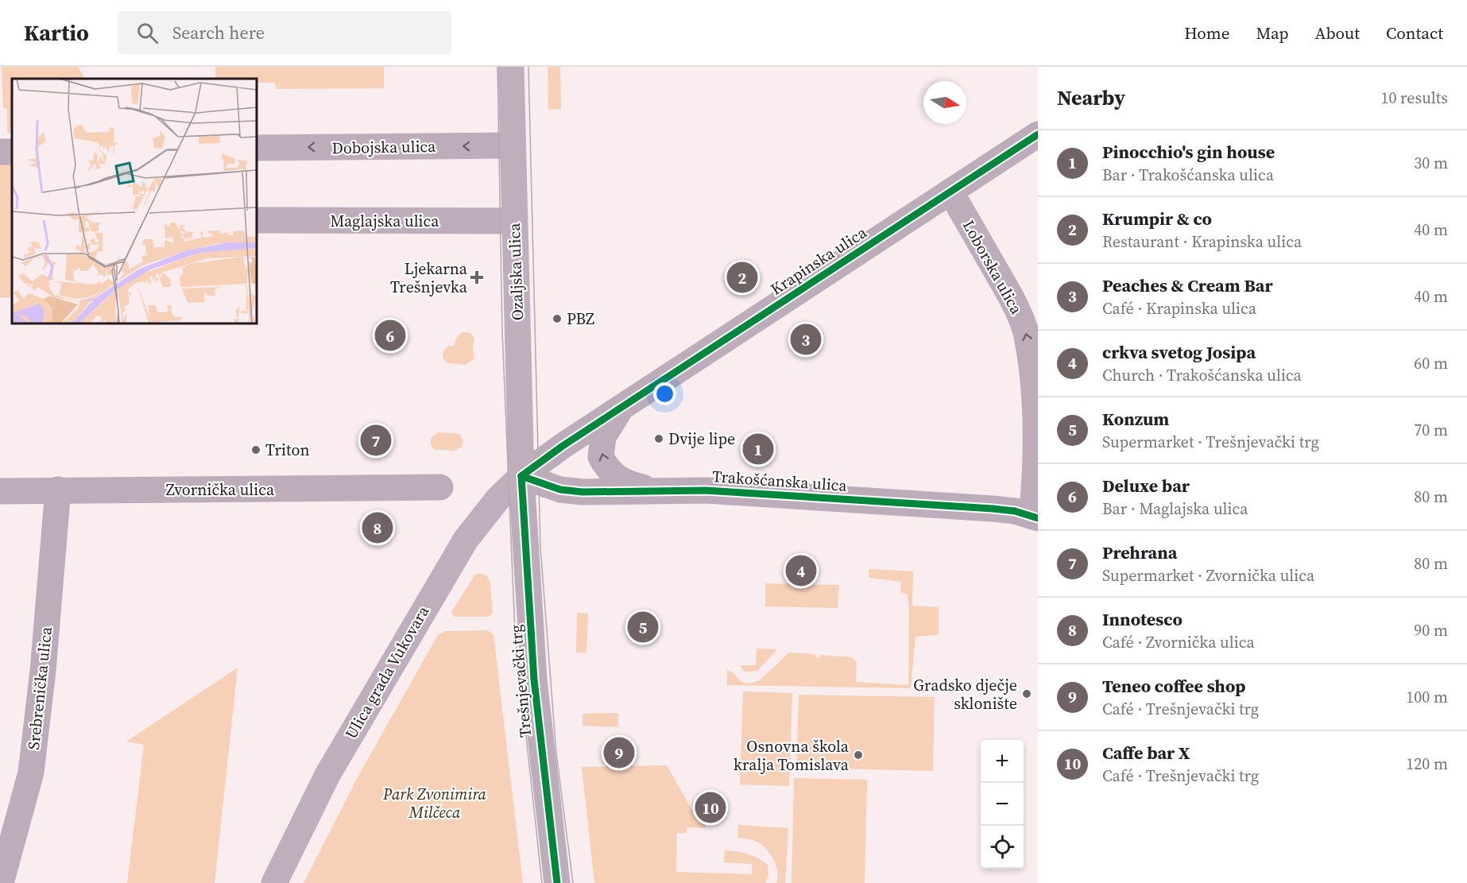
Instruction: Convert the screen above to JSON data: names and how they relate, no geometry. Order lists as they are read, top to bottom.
{
  "streets": {
    "main road": ["Ozaljska ulica", "Ulica grada Vukovara"],
    "street": [
      "Dobojska ulica",
      "Maglajska ulica",
      "Krapinska ulica",
      "Loborska ulica",
      "Trakošćanska ulica",
      "Zvornička ulica",
      "Trešnjevački trg",
      "Srebrenička ulica"
    ]
  },
  "crossings": [
    ["Dobojska ulica", "Ozaljska ulica"],
    ["Maglajska ulica", "Ozaljska ulica"],
    ["Krapinska ulica", "Loborska ulica"],
    ["Krapinska ulica", "Ozaljska ulica"],
    ["Krapinska ulica", "Trakošćanska ulica"],
    ["Krapinska ulica", "Ulica grada Vukovara"],
    ["Krapinska ulica", "Trešnjevački trg"],
    ["Loborska ulica", "Trakošćanska ulica"],
    ["Ozaljska ulica", "Trakošćanska ulica"],
    ["Ozaljska ulica", "Ulica grada Vukovara"],
    ["Ozaljska ulica", "Trešnjevački trg"],
    ["Trakošćanska ulica", "Ulica grada Vukovara"],
    ["Trakošćanska ulica", "Trešnjevački trg"],
    ["Zvornička ulica", "Srebrenička ulica"],
    ["Ulica grada Vukovara", "Trešnjevački trg"]
  ],
  "one_way": ["Dobojska ulica", "Loborska ulica"],
  "parks": ["Park Zvonimira Milčeca"],
  "places": {
    "health": ["Ljekarna Trešnjevka"],
    "other": [
      "PBZ",
      "Dvije lipe",
      "Triton",
      "Gradsko dječje sklonište",
      "Osnovna škola kralja Tomislava"
    ]
  },
  "north": "right",
  "page": {
    "header": "Kartio",
    "search": "Search here",
    "nav": [
      "Home",
      "Map",
      "About",
      "Contact"
    ],
    "heading": ["Nearby", "10 results"],
    "list": [
      {
        "mark": "1",
        "name": "Pinocchio's gin house",
        "note": "Bar · Trakošćanska ulica",
        "value": "30 m"
      },
      {
        "mark": "2",
        "name": "Krumpir & co",
        "note": "Restaurant · Krapinska ulica",
        "value": "40 m"
      },
      {
        "mark": "3",
        "name": "Peaches & Cream Bar",
        "note": "Café · Krapinska ulica",
        "value": "40 m"
      },
      {
        "mark": "4",
        "name": "crkva svetog Josipa",
        "note": "Church · Trakošćanska ulica",
        "value": "60 m"
      },
      {
        "mark": "5",
        "name": "Konzum",
        "note": "Supermarket · Trešnjevački trg",
        "value": "70 m"
      },
      {
        "mark": "6",
        "name": "Deluxe bar",
        "note": "Bar · Maglajska ulica",
        "value": "80 m"
      },
      {
        "mark": "7",
        "name": "Prehrana",
        "note": "Supermarket · Zvornička ulica",
        "value": "80 m"
      },
      {
        "mark": "8",
        "name": "Innotesco",
        "note": "Café · Zvornička ulica",
        "value": "90 m"
      },
      {
        "mark": "9",
        "name": "Teneo coffee shop",
        "note": "Café · Trešnjevački trg",
        "value": "100 m"
      },
      {
        "mark": "10",
        "name": "Caffe bar X",
        "note": "Café · Trešnjevački trg",
        "value": "120 m"
      }
    ],
    "pins": [
      "2",
      "6",
      "3",
      "7",
      "1",
      "8",
      "4",
      "5",
      "9",
      "10"
    ],
    "map_buttons": ["+", "−"]
  }
}
